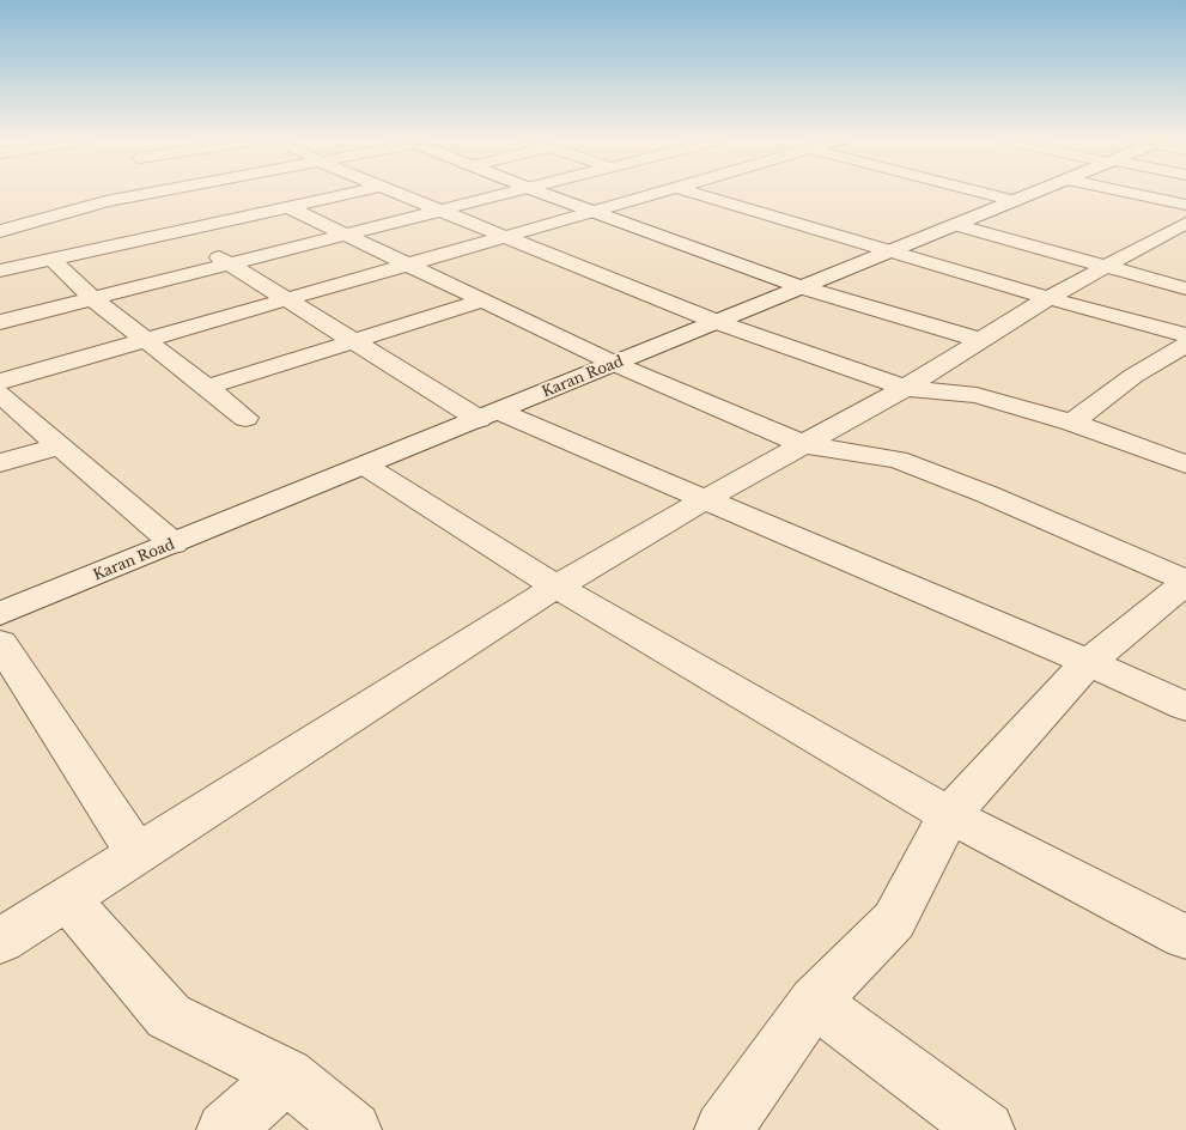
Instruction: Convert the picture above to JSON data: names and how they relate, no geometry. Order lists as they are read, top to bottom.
{
  "streets": {
    "street": ["Karan Road"]
  }
}
